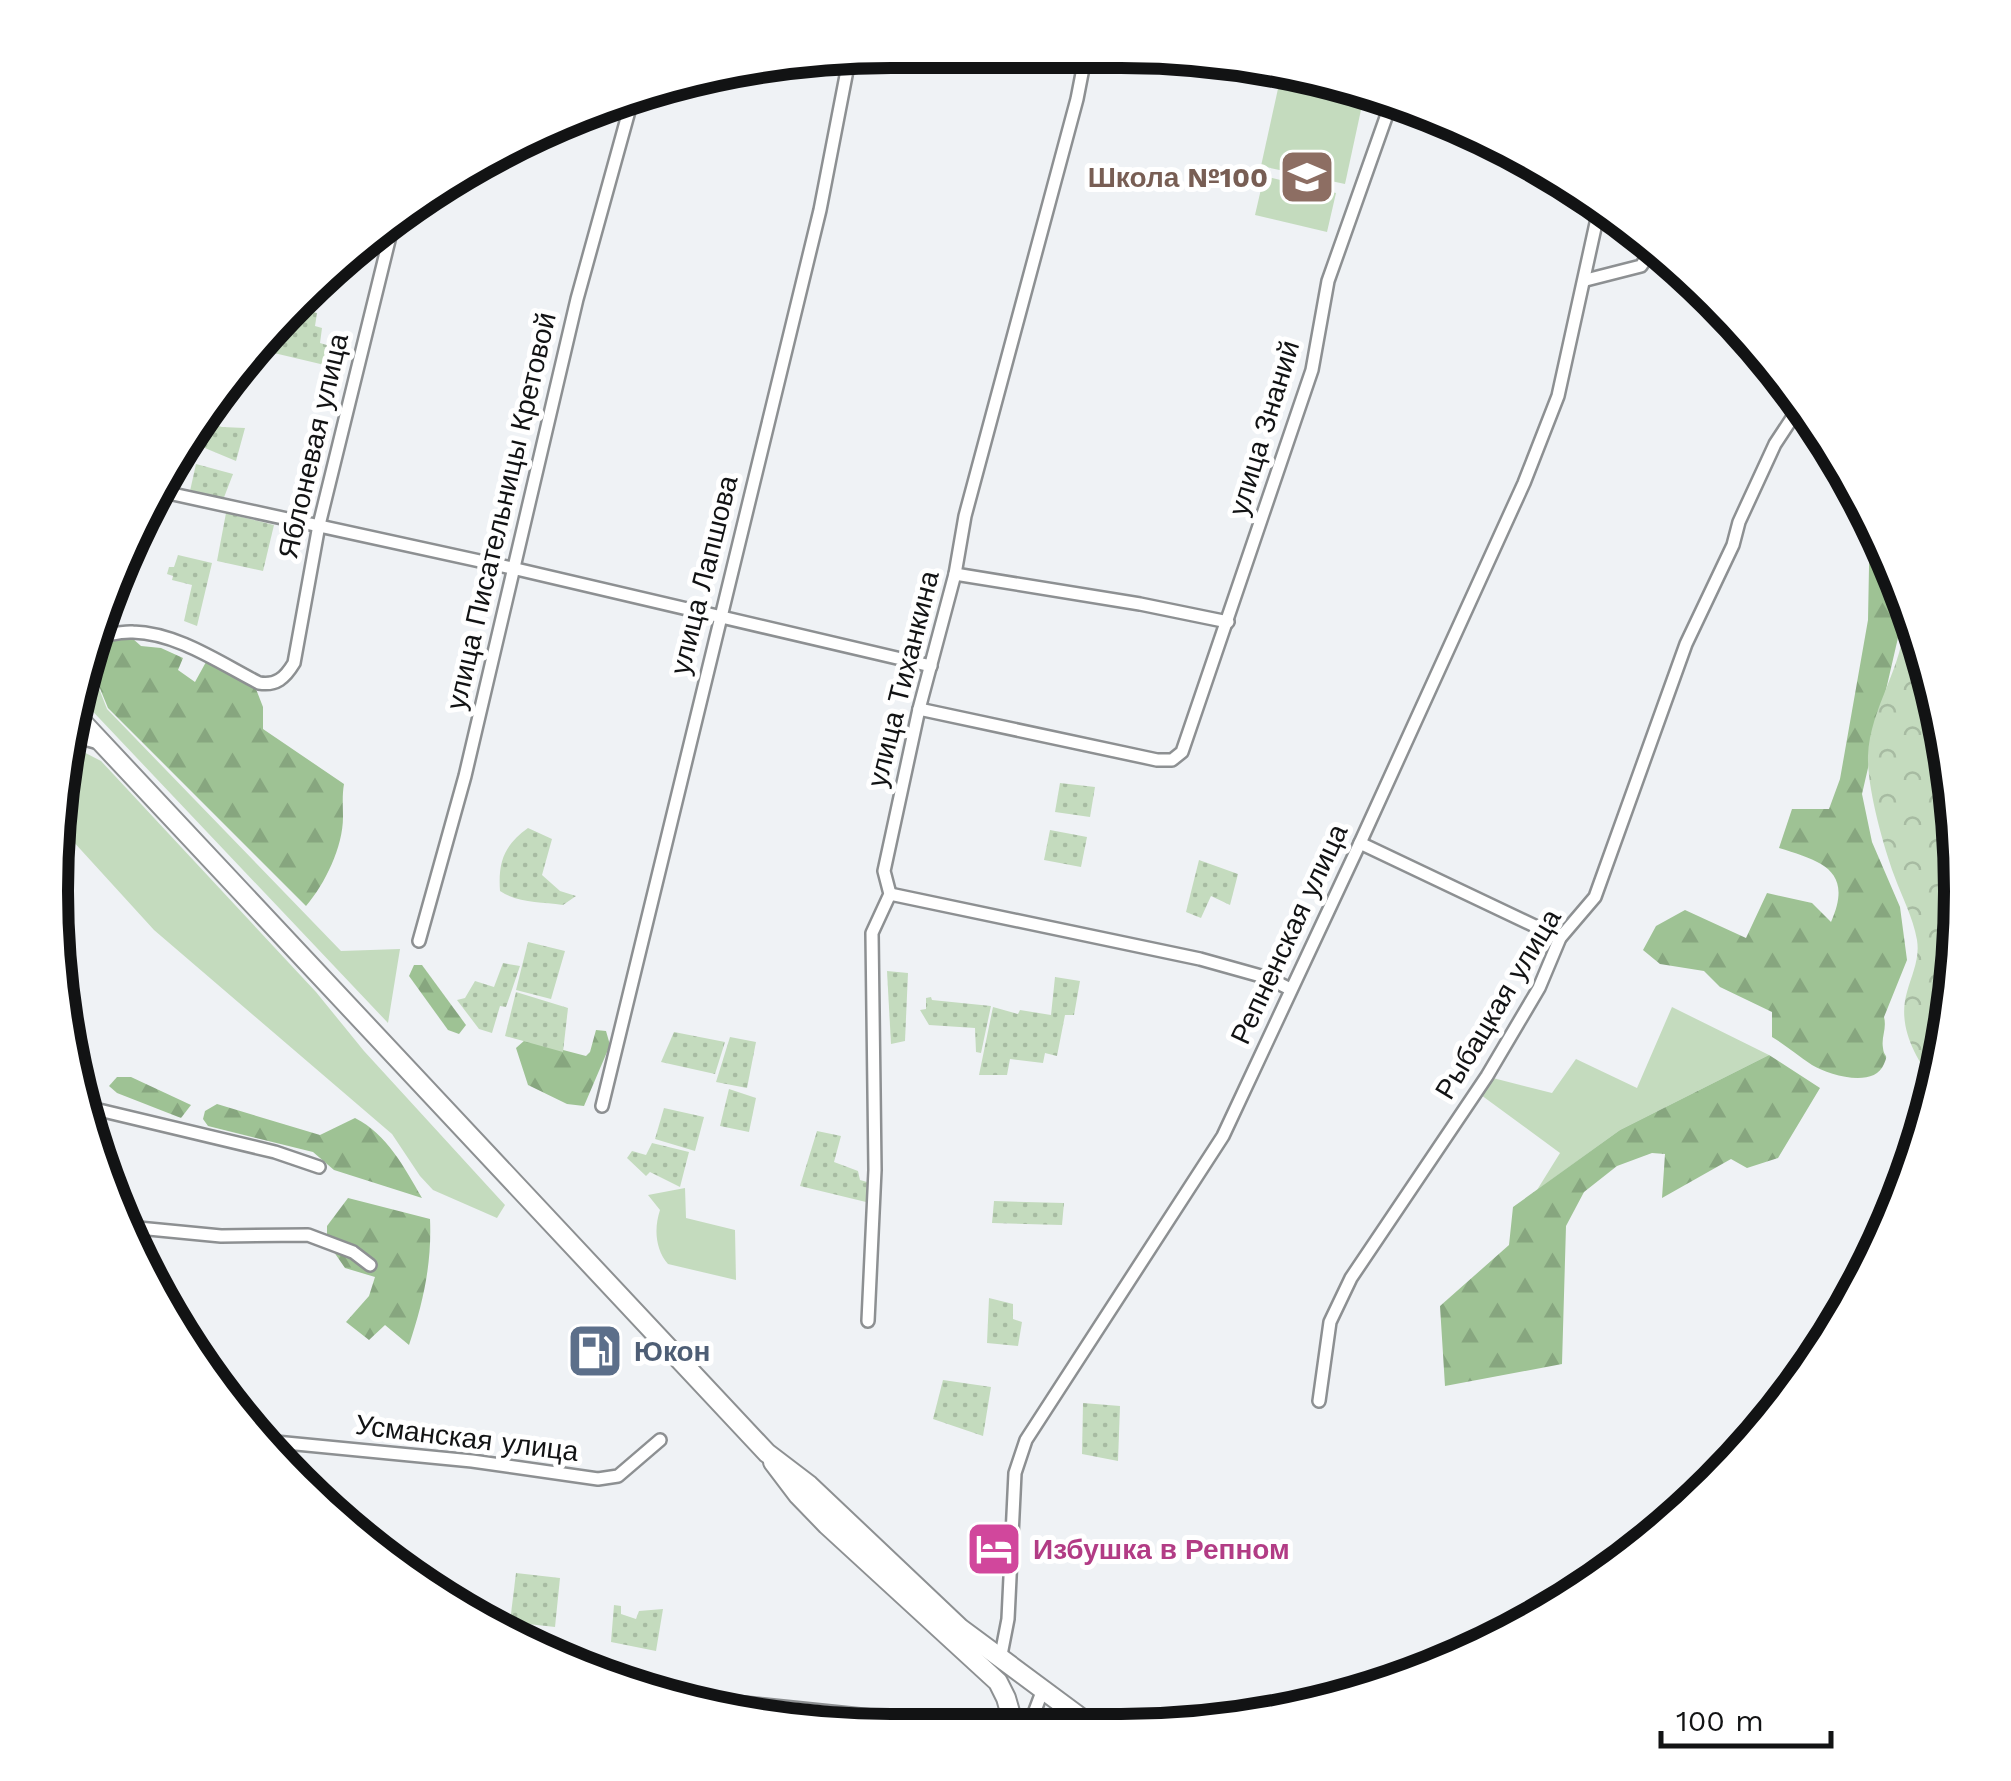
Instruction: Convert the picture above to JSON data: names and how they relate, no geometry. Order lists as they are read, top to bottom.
{
  "streets": {
    "street": [
      "улица Знаний",
      "Яблоневая улица",
      "улица Писательницы Кретовой",
      "улица Лапшова",
      "улица Тиханкина",
      "Репненская улица",
      "Рыбацкая улица",
      "Усманская улица"
    ]
  },
  "crossings": [
    ["улица Знаний", "улица Тиханкина"]
  ],
  "places": {
    "school or university": ["Школа №100"],
    "fuel station": ["Юкон"],
    "hotel": ["Избушка в Репном"]
  },
  "scale_bar": "100 m"
}
